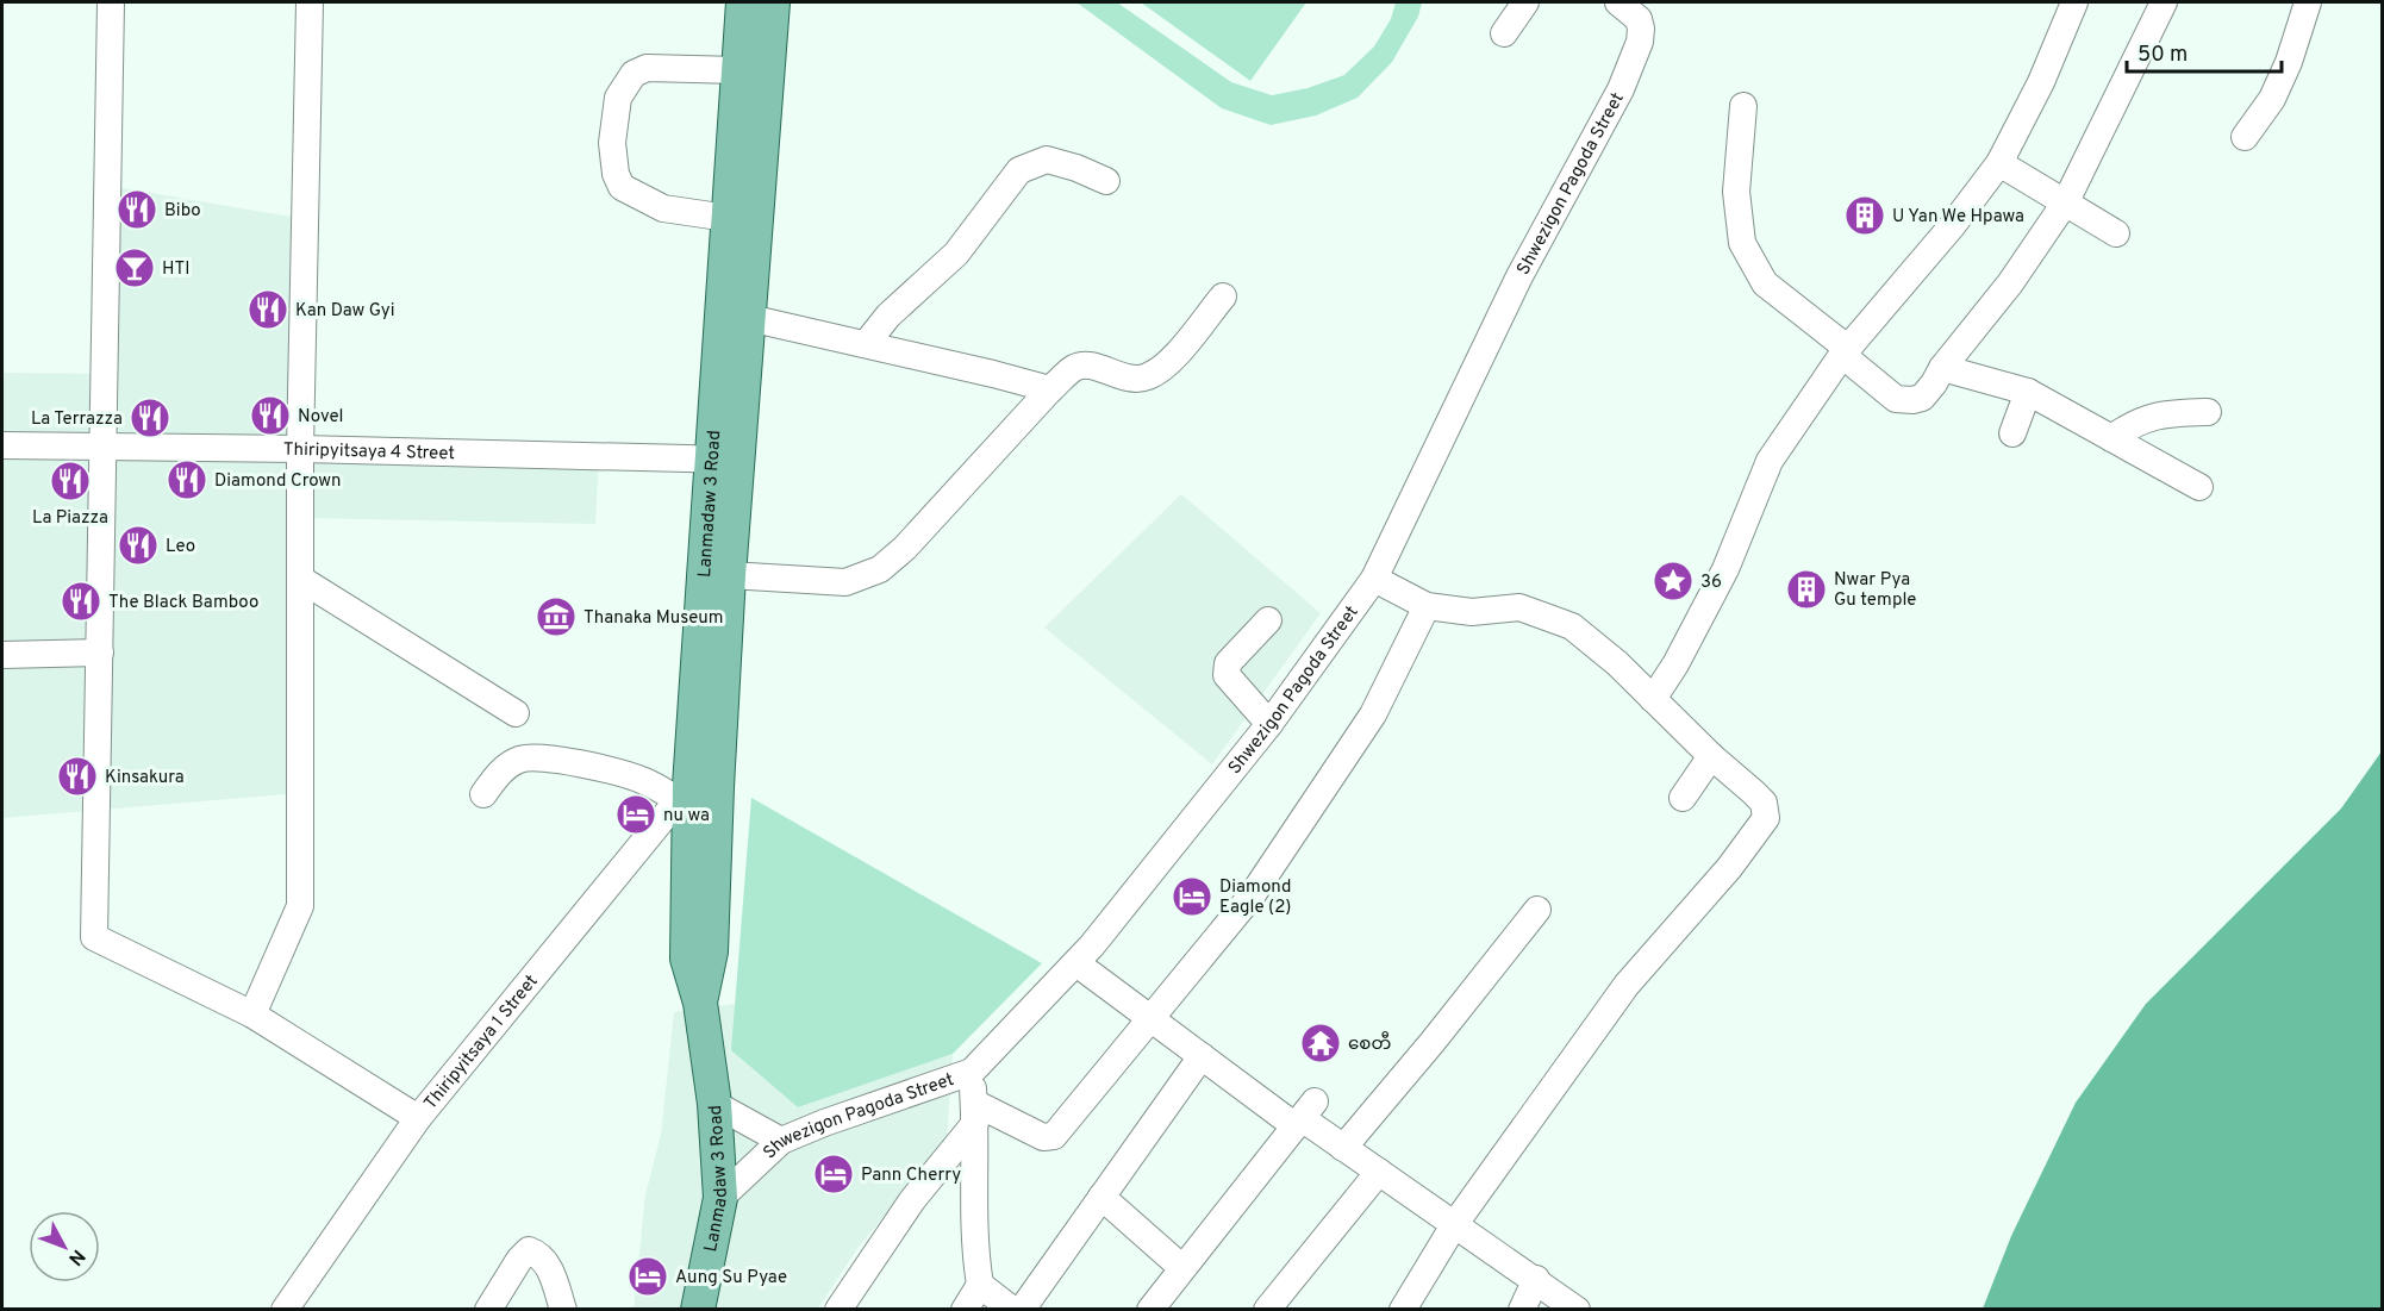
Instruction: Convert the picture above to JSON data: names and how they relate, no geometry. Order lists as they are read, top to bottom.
{
  "streets": {
    "main road": ["Lanmadaw 3 Road"],
    "street": ["Shwezigon Pagoda Street", "Thiripyitsaya 4 Street", "Thiripyitsaya 1 Street"]
  },
  "crossings": [
    ["Shwezigon Pagoda Street", "Lanmadaw 3 Road"],
    ["Thiripyitsaya 4 Street", "Lanmadaw 3 Road"],
    ["Lanmadaw 3 Road", "Thiripyitsaya 1 Street"]
  ],
  "places": {
    "restaurant": [
      "Bibo",
      "Kan Daw Gyi",
      "Novel",
      "La Terrazza",
      "Diamond Crown",
      "La Piazza",
      "Leo",
      "The Black Bamboo",
      "Kinsakura"
    ],
    "building": ["U Yan We Hpawa", "Nwar Pya Gu temple"],
    "bar": ["HTI"],
    "place": ["36"],
    "museum": ["Thanaka Museum"],
    "hotel": [
      "nu wa",
      "Diamond Eagle (2)",
      "Pann Cherry",
      "Aung Su Pyae"
    ],
    "temple": ["စေတီ"]
  },
  "scale_bar": "50 m",
  "north": "bottom right"
}
